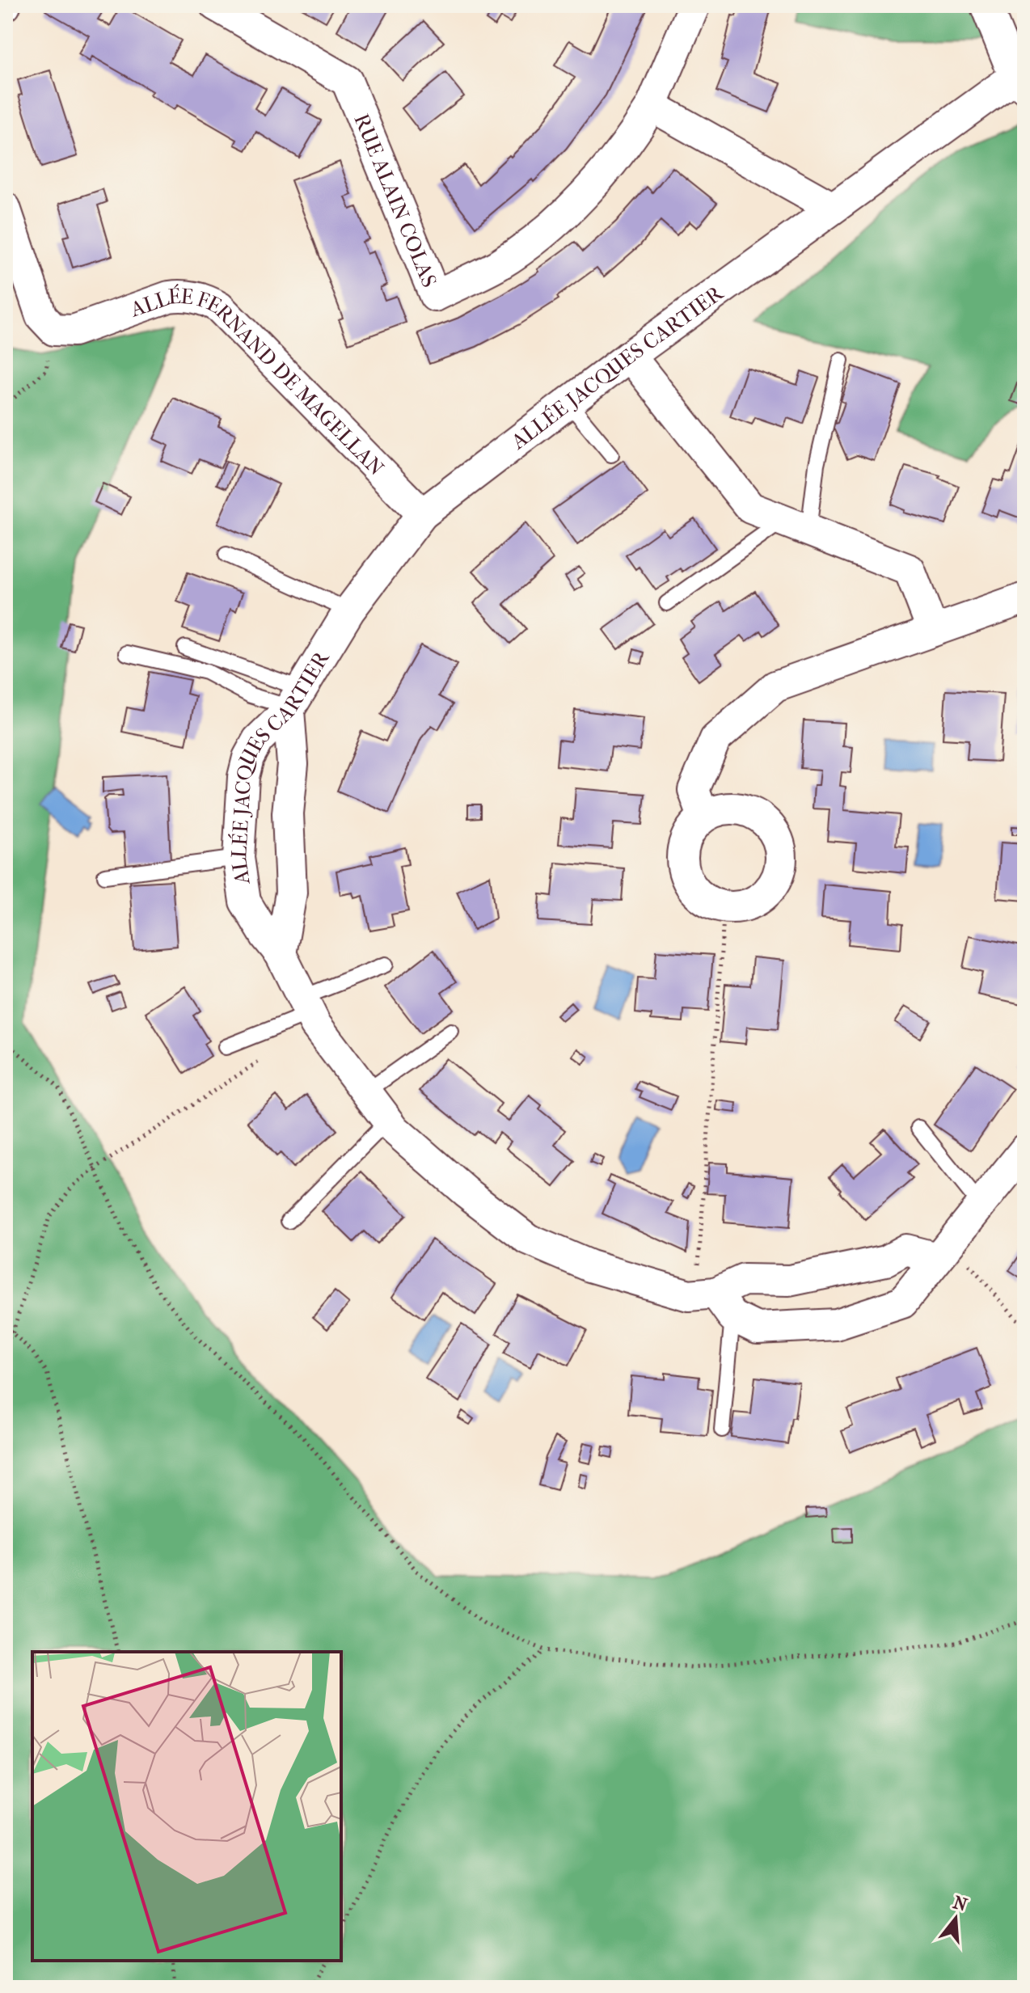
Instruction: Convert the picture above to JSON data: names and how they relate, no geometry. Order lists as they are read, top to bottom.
{
  "streets": {
    "street": ["RUE ALAIN COLAS", "ALLÉE JACQUES CARTIER", "ALLÉE FERNAND DE MAGELLAN"]
  },
  "crossings": [
    ["ALLÉE JACQUES CARTIER", "ALLÉE FERNAND DE MAGELLAN"]
  ],
  "north": "top"
}
